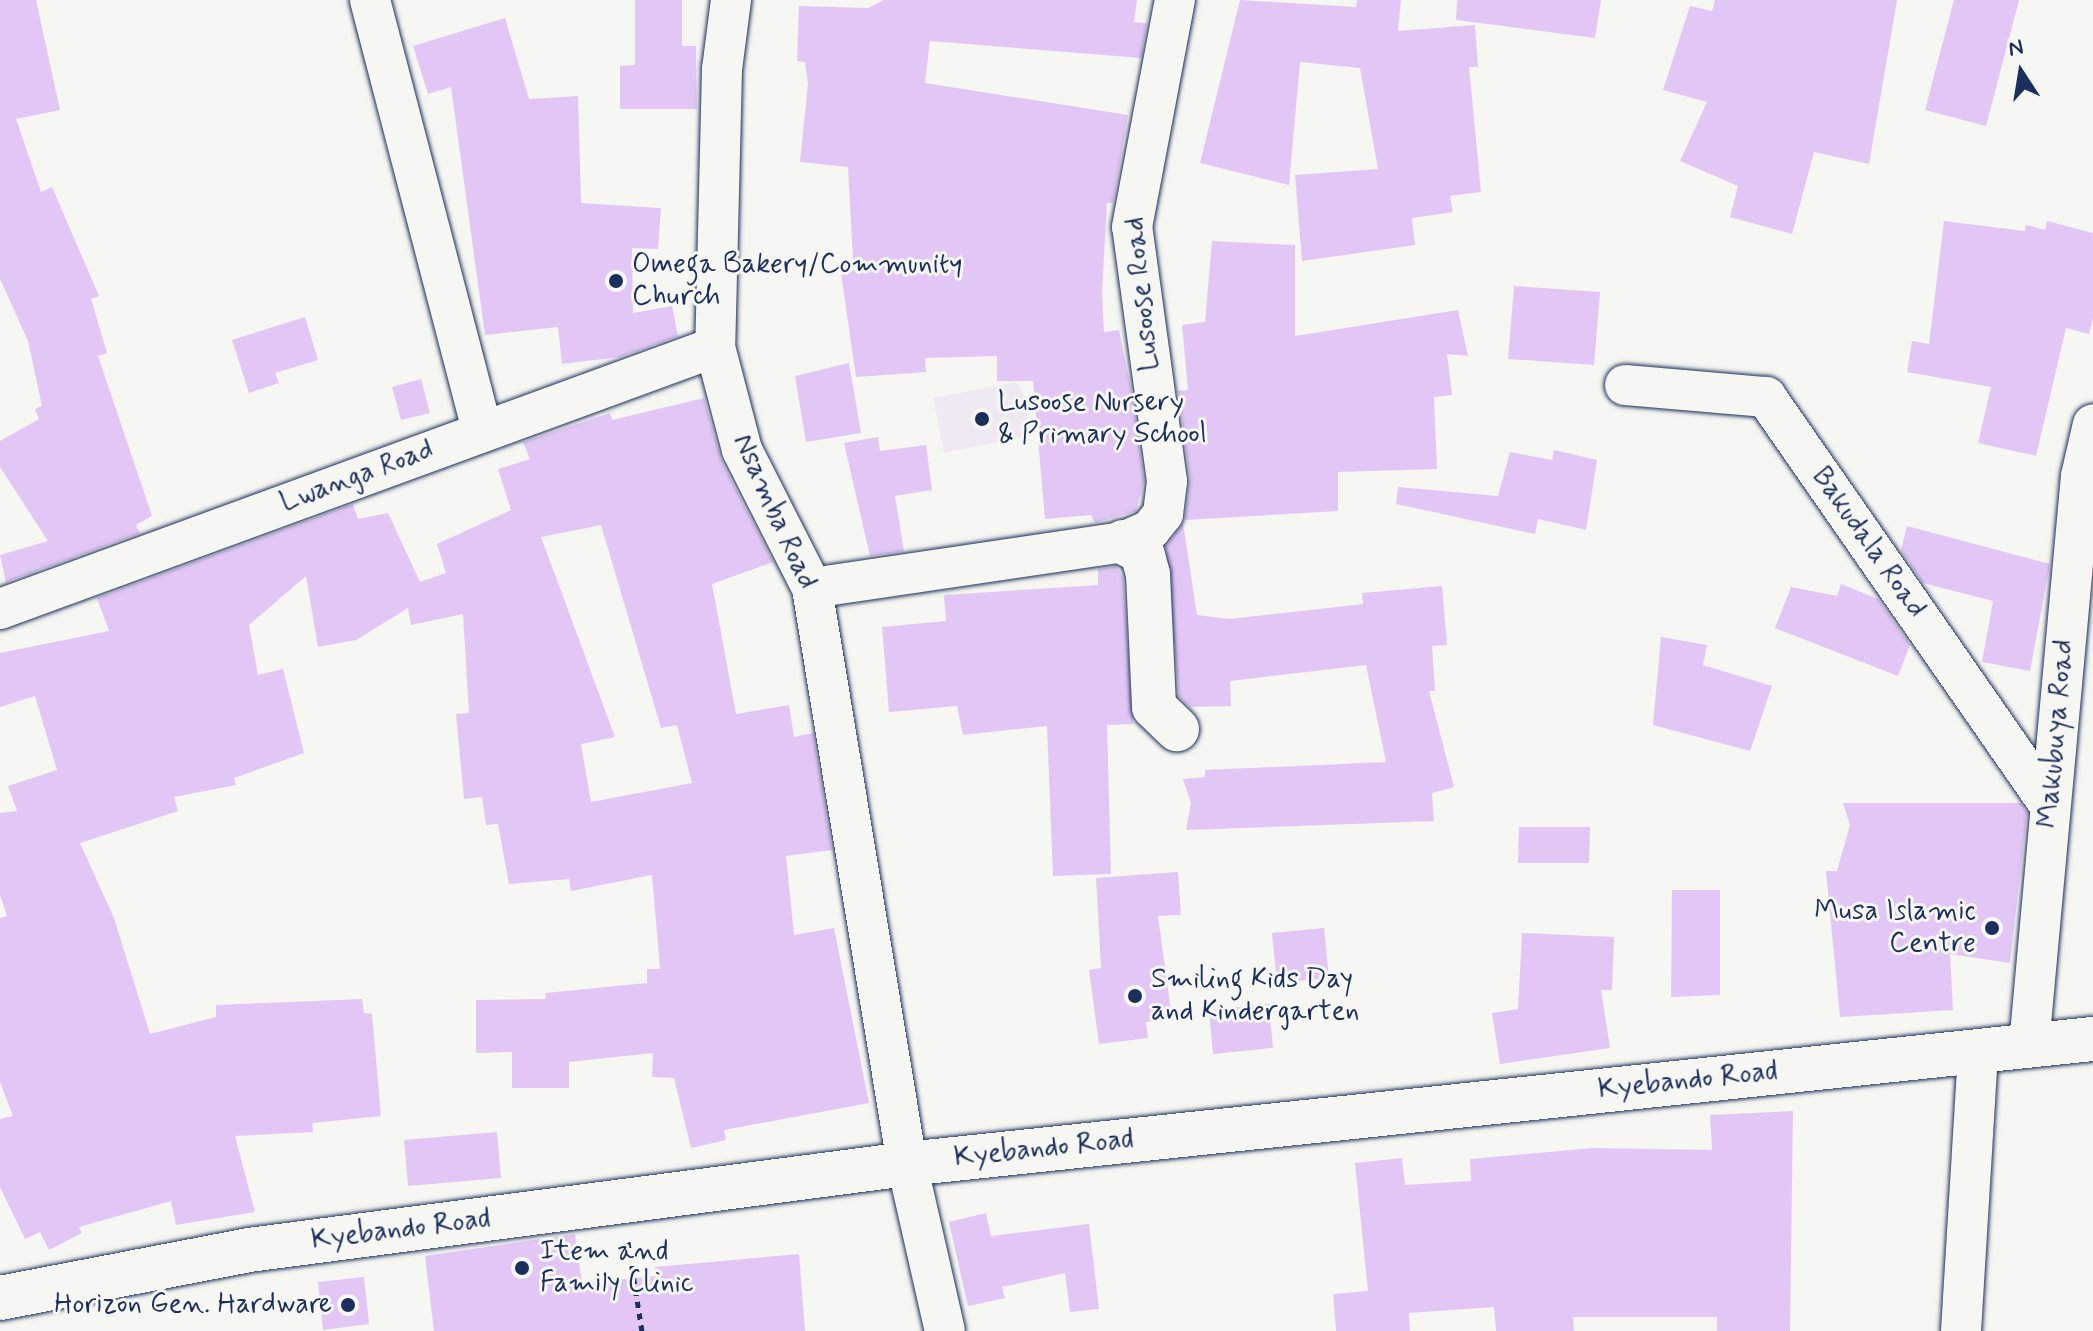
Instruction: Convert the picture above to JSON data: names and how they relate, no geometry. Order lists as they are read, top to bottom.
{
  "streets": {
    "street": [
      "Lusoose Road",
      "Lwanga Road",
      "Nsamba Road",
      "Bakudala Road",
      "Makubuya Road",
      "Kyebando Road"
    ]
  },
  "crossings": [
    ["Lusoose Road", "Nsamba Road"],
    ["Lwanga Road", "Nsamba Road"],
    ["Nsamba Road", "Kyebando Road"],
    ["Bakudala Road", "Makubuya Road"],
    ["Makubuya Road", "Kyebando Road"]
  ],
  "places": [
    "Omega Bakery/Community Church",
    "Lusoose Nursery & Primary School",
    "Musa Islamic Centre",
    "Smiling Kids Day and Kindergarten",
    "Item and Family Clinic",
    "Horizon Gen. Hardware"
  ],
  "north": "top"
}
